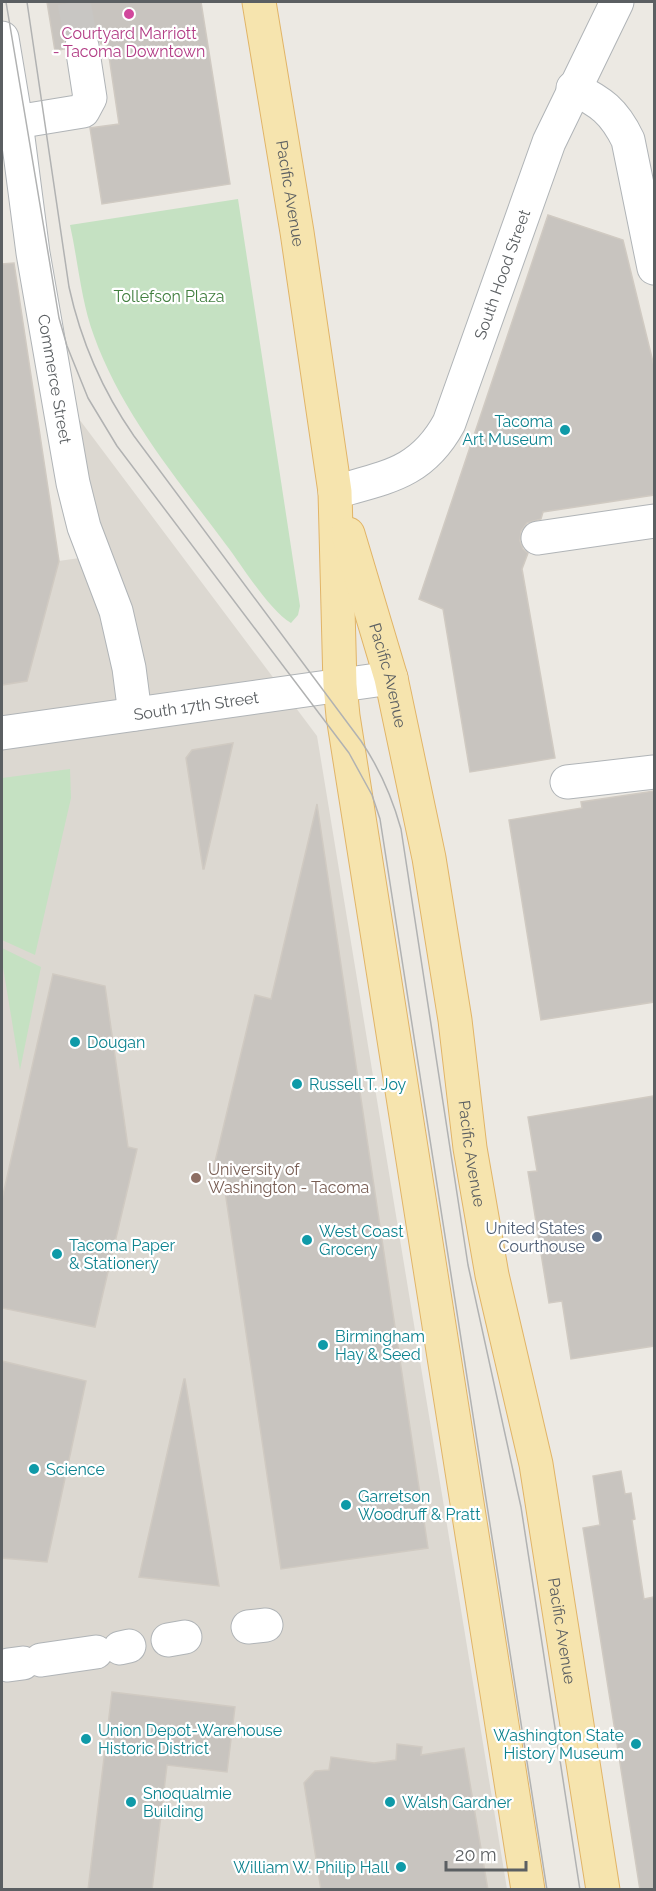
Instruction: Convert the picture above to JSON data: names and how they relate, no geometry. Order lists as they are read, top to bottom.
{
  "streets": {
    "main road": ["Pacific Avenue"],
    "street": ["South Hood Street", "Commerce Street", "South 17th Street"]
  },
  "crossings": [
    ["Pacific Avenue", "South Hood Street"],
    ["Pacific Avenue", "South 17th Street"],
    ["Commerce Street", "South 17th Street"]
  ],
  "parks": ["Tollefson Plaza"],
  "places": [
    "Courtyard Marriott - Tacoma Downtown",
    "Tacoma Art Museum",
    "Dougan",
    "Russell T. Joy",
    "University of Washington - Tacoma",
    "United States Courthouse",
    "West Coast Grocery",
    "Tacoma Paper & Stationery",
    "Birmingham Hay & Seed",
    "Science",
    "Garretson Woodruff & Pratt",
    "Union Depot-Warehouse Historic District",
    "Washington State History Museum",
    "Snoqualmie Building",
    "Walsh Gardner",
    "William W. Philip Hall"
  ],
  "scale_bar": "20 m"
}
